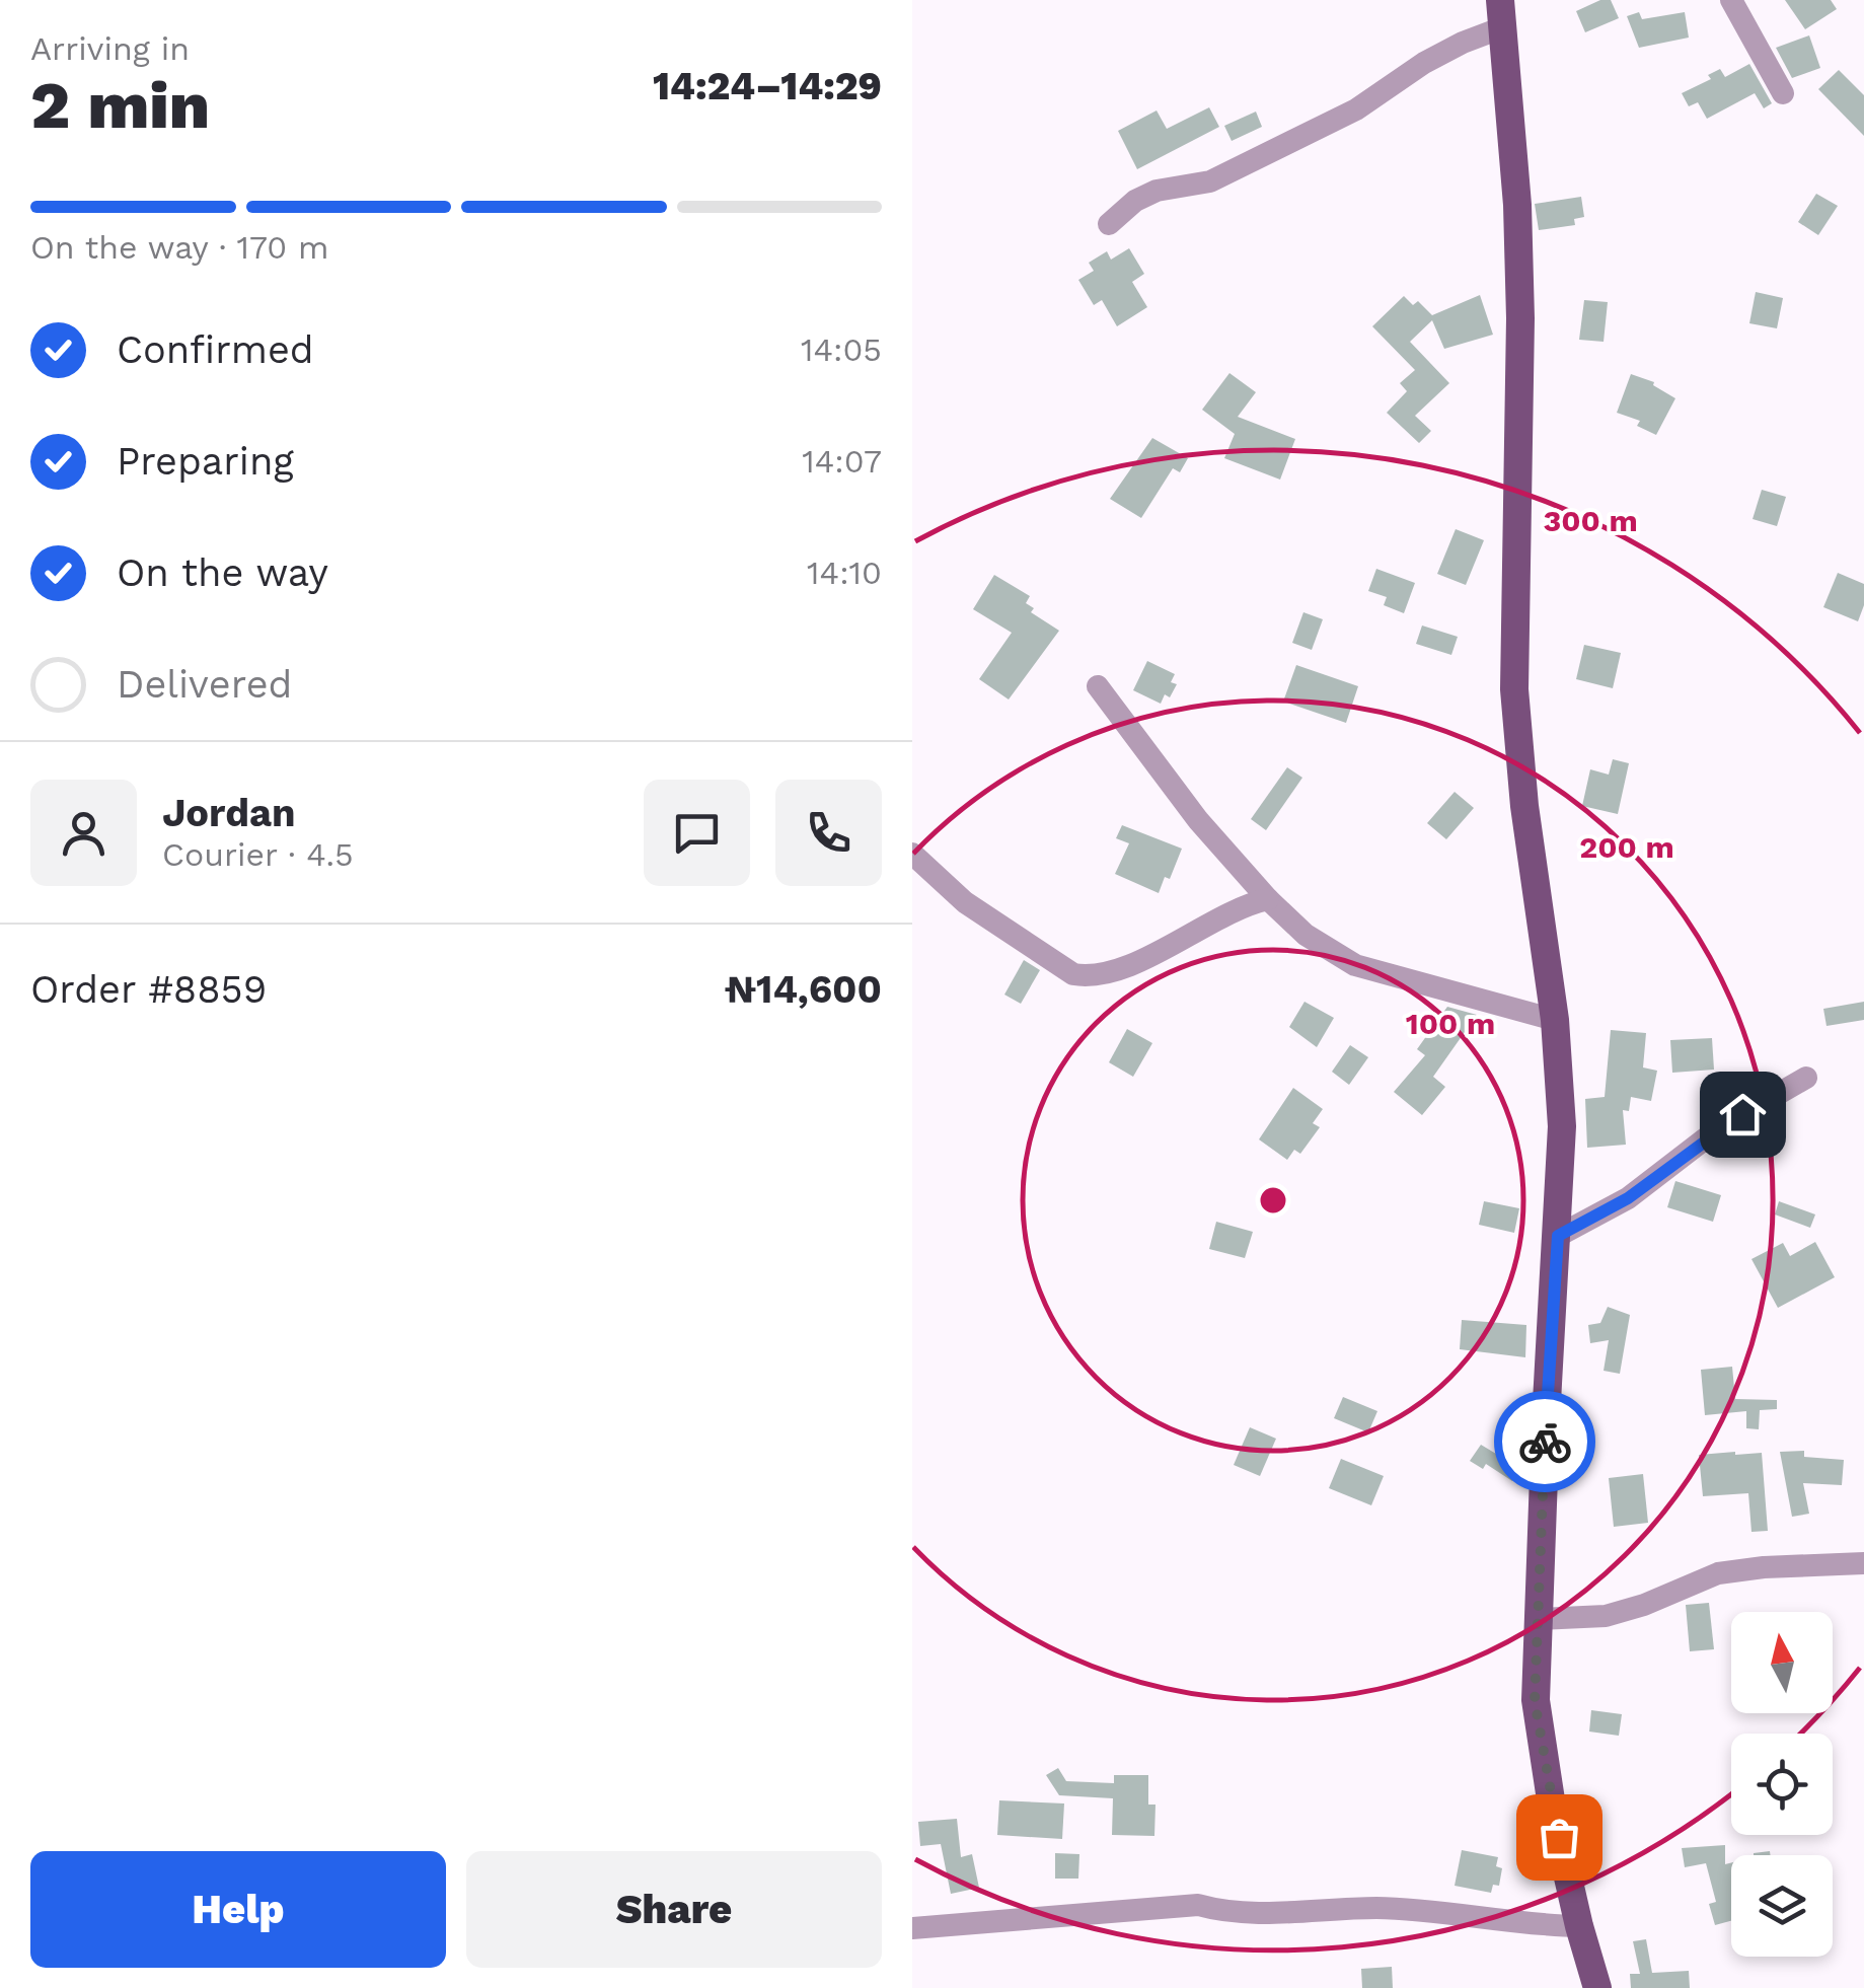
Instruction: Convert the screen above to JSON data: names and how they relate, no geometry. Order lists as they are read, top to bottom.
{
  "north": "top",
  "page": {
    "heading": ["2 min", "Arriving in", "14:24–14:29"],
    "panel": [
      "Jordan",
      "Courier · 4.5",
      "Order #8859",
      "₦14,600"
    ],
    "bar": "On the way · 170 m",
    "list": [
      ["Confirmed", "14:05"],
      ["Preparing", "14:07"],
      ["On the way", "14:10"],
      "Delivered"
    ],
    "buttons": ["Help", "Share"]
  },
  "rings": ["300 m", "200 m", "100 m"]
}
